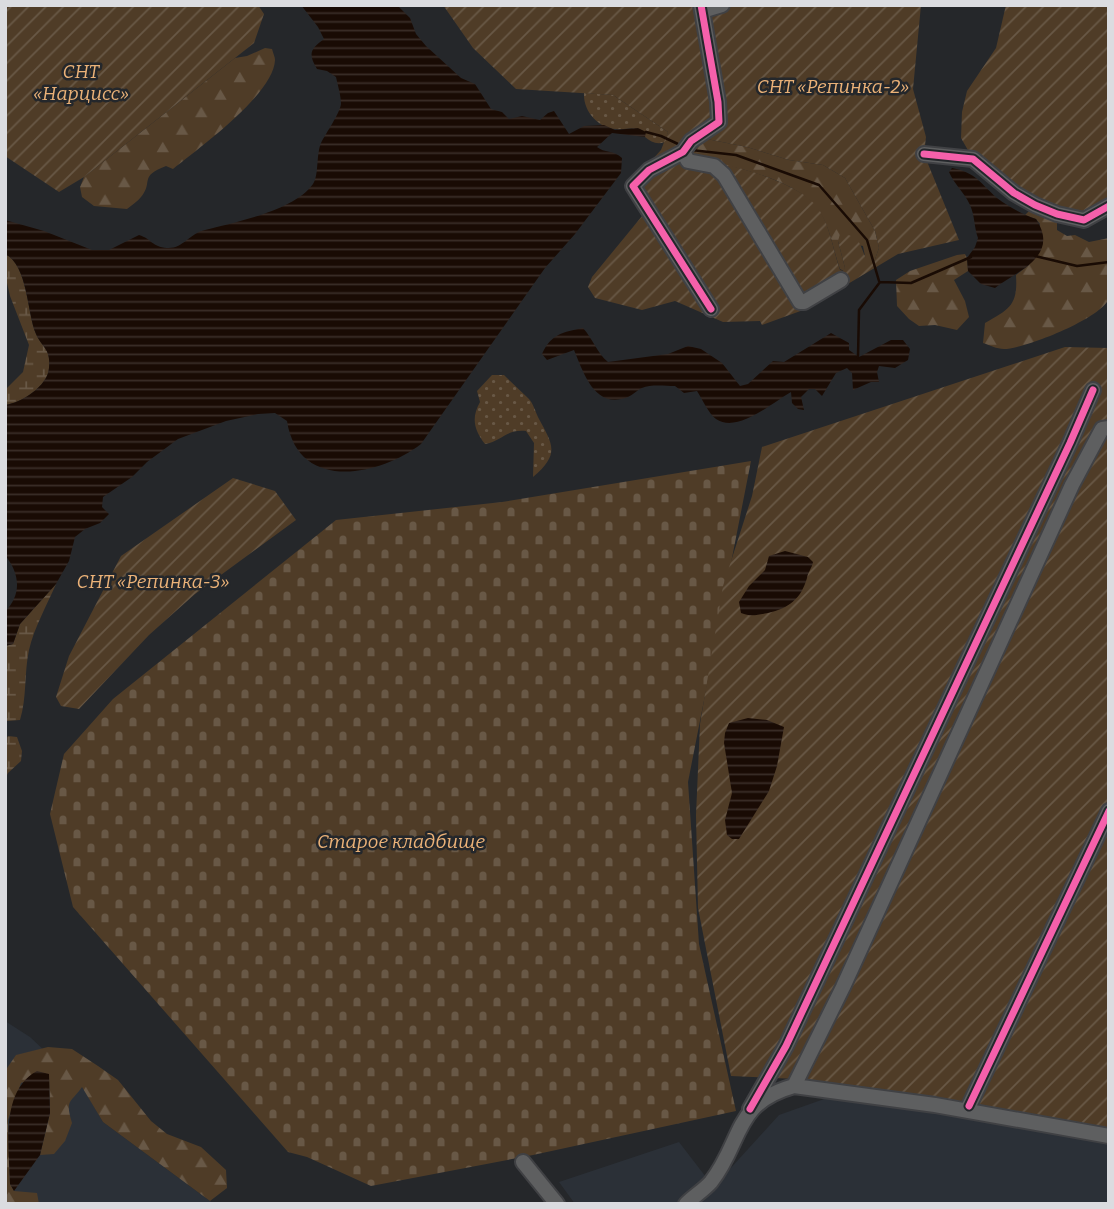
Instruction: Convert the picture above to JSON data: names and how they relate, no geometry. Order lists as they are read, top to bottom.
{
  "parks": [
    "СНТ «Нарцисс»",
    "СНТ «Репинка-2»",
    "СНТ «Репинка-3»",
    "Старое кладбище"
  ]
}
